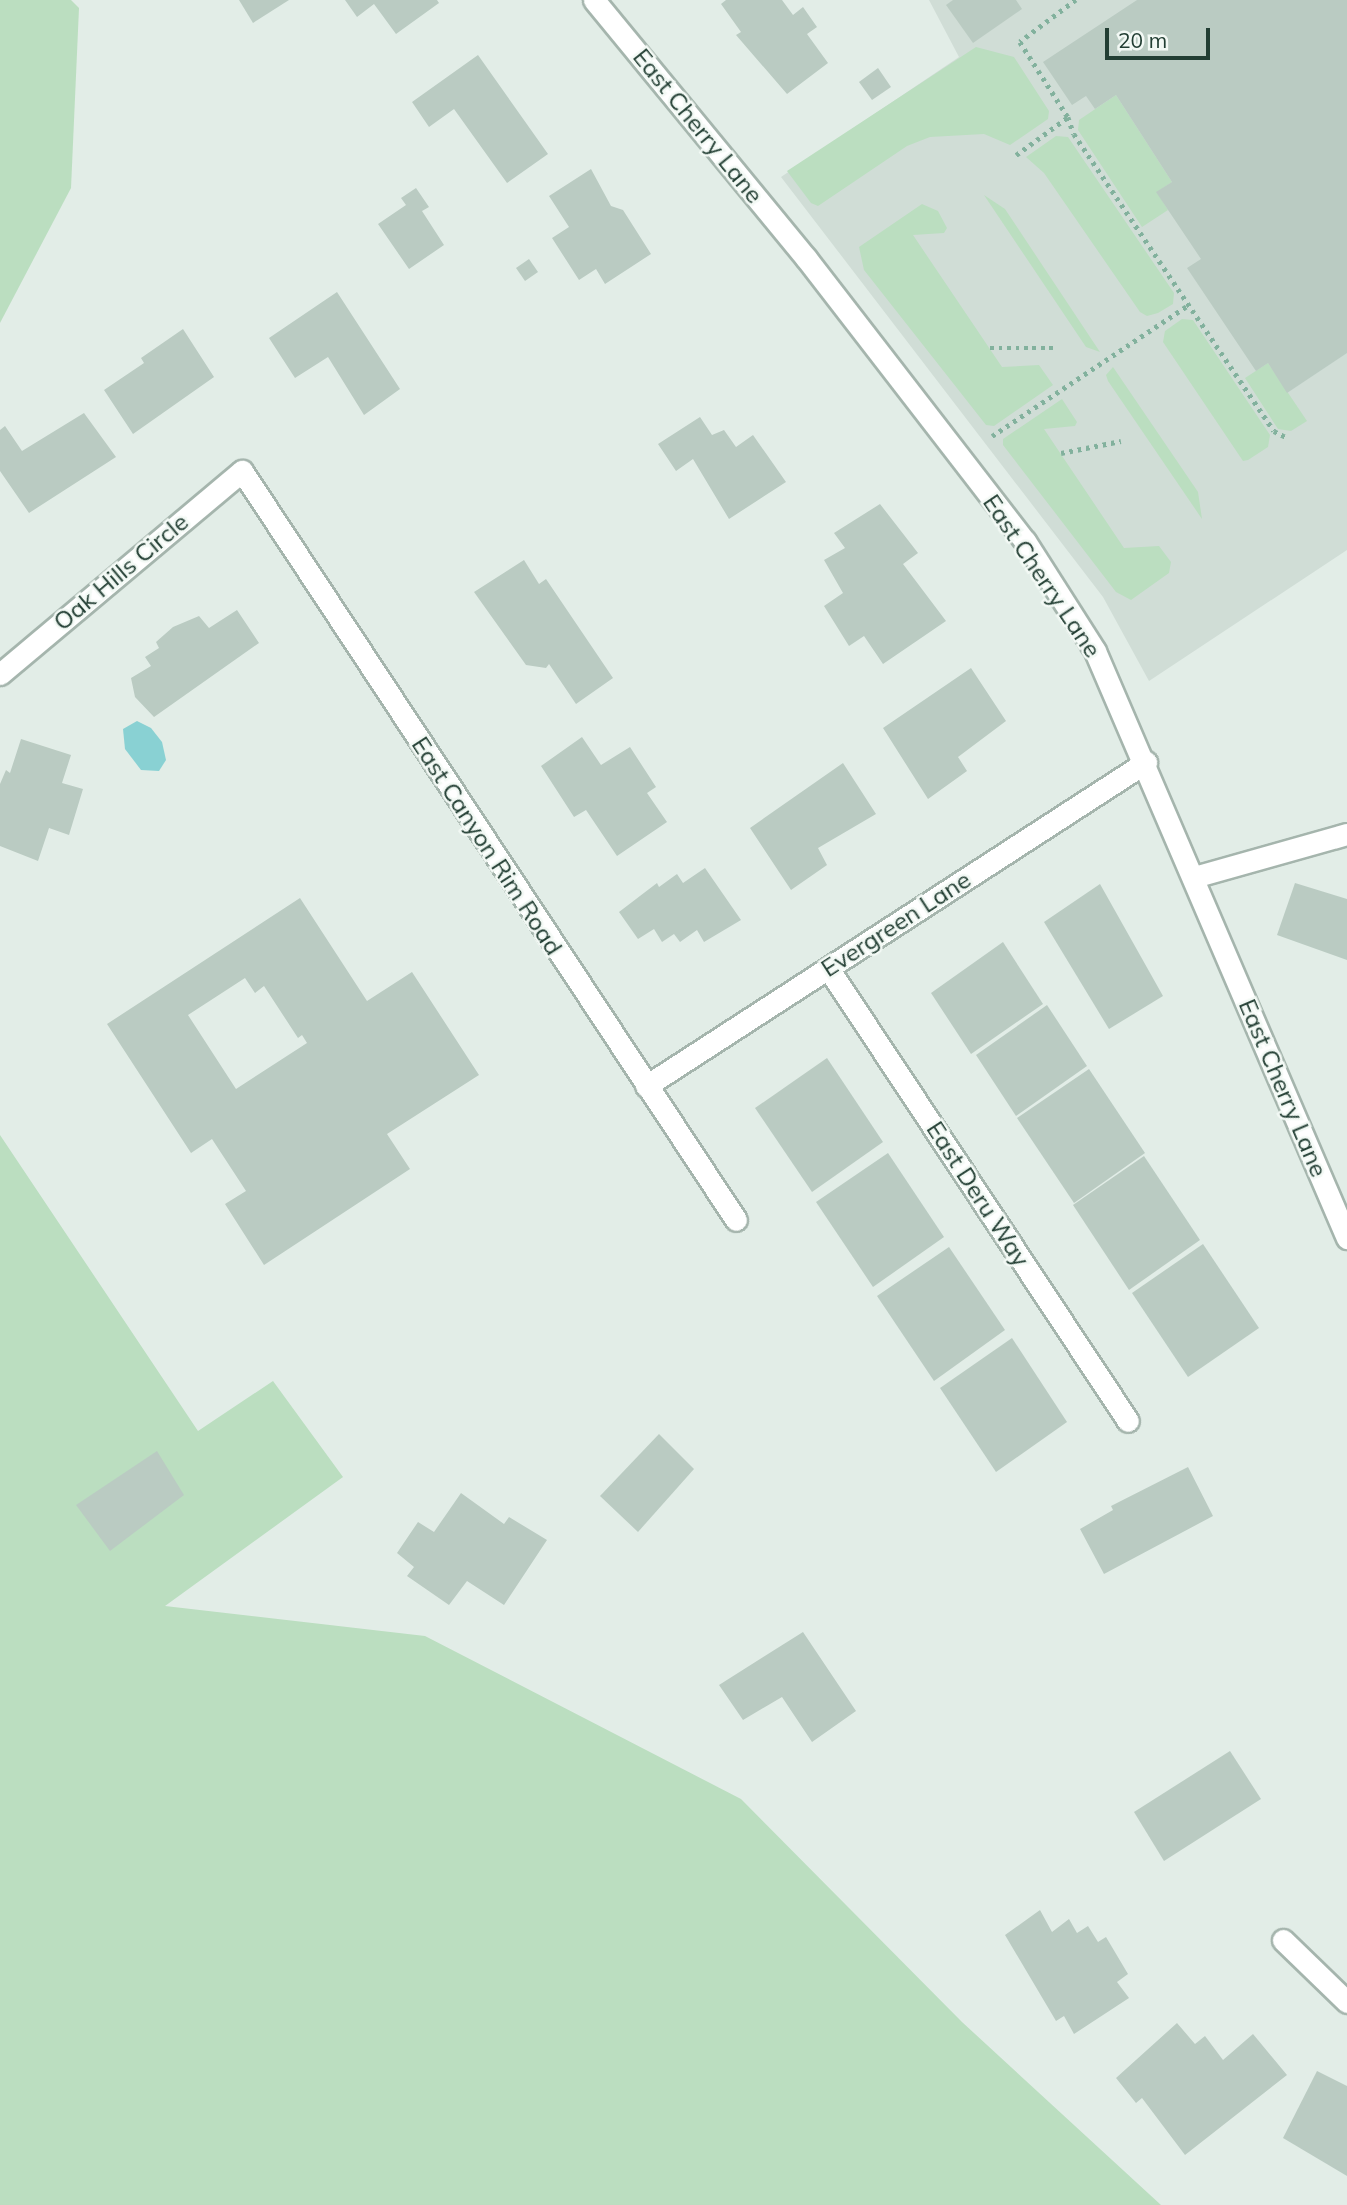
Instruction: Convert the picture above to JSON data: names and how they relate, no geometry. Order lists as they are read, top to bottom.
{
  "streets": {
    "street": [
      "East Cherry Lane",
      "Oak Hills Circle",
      "East Canyon Rim Road",
      "Evergreen Lane",
      "East Deru Way"
    ]
  },
  "crossings": [
    ["East Cherry Lane", "Evergreen Lane"],
    ["Oak Hills Circle", "East Canyon Rim Road"],
    ["East Canyon Rim Road", "Evergreen Lane"],
    ["Evergreen Lane", "East Deru Way"]
  ],
  "scale_bar": "20 m"
}
